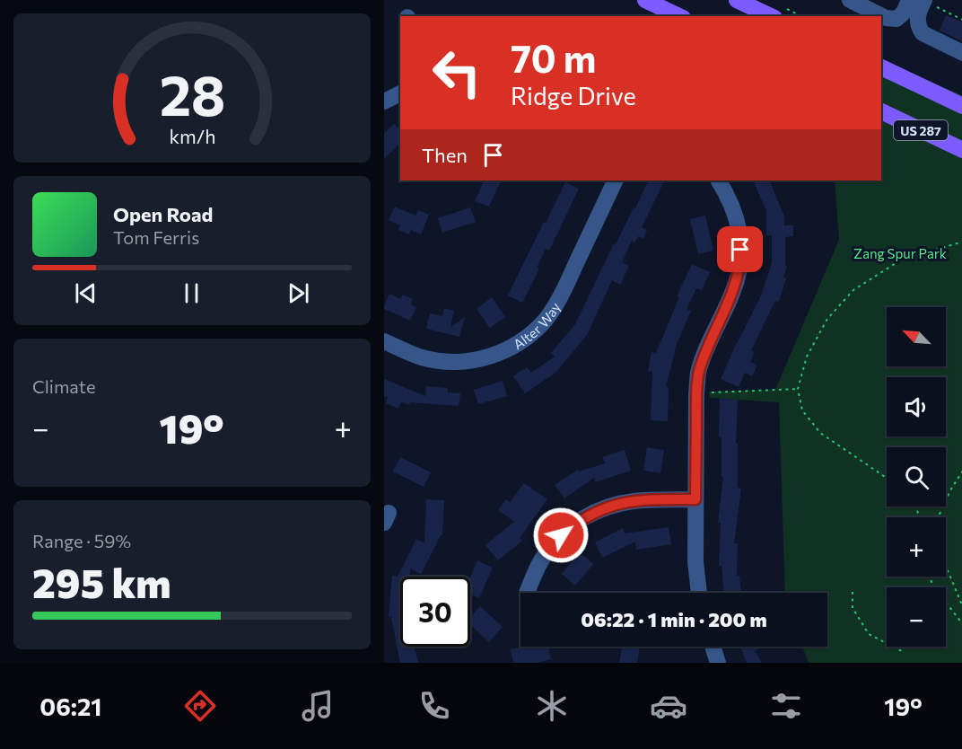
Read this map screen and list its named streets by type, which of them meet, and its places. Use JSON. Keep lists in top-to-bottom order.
{
  "streets": {
    "main road": ["US 287"],
    "street": ["Alter Way"]
  },
  "parks": ["Zang Spur Park"],
  "north": "top left",
  "page": {
    "turn": ["70 m", "Ridge Drive"],
    "then": "Then",
    "song": ["Open Road", "Tom Ferris"],
    "map_buttons": ["+", "−"],
    "tile": [
      "Climate",
      ["Range · 59%", "295 km"]
    ],
    "heat": ["−", "19°", "+"],
    "limit": "30",
    "trip": "06:22 · 1 min · 200 m",
    "tabs": ["06:21", "19°"],
    "gauge": ["28", "km/h"]
  }
}
